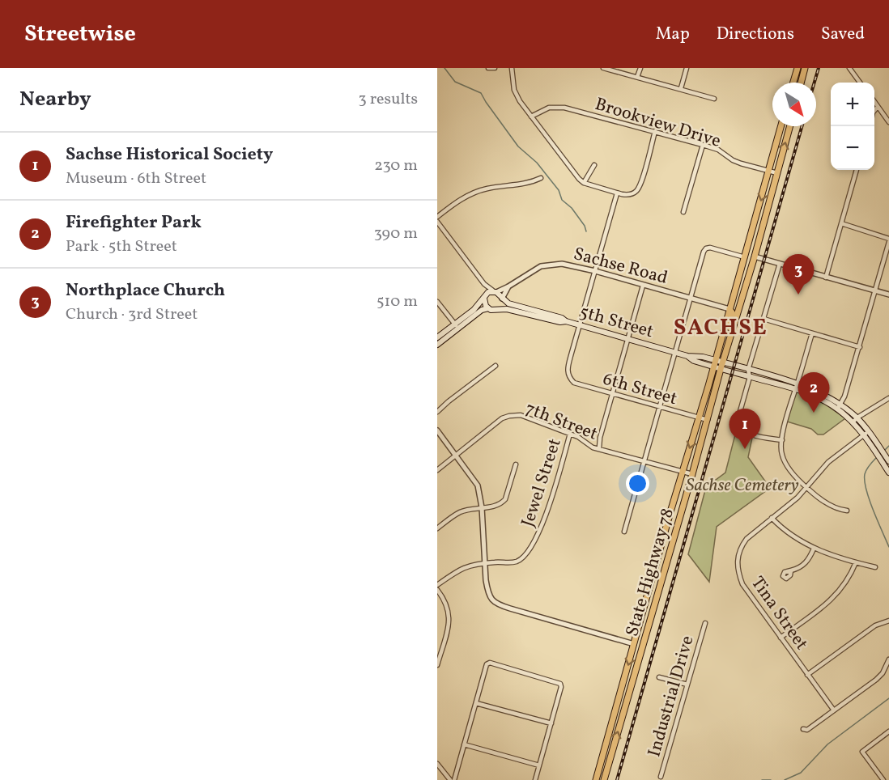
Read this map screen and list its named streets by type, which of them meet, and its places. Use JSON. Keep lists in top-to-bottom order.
{
  "streets": {
    "main road": ["5th Street", "State Highway 78"],
    "street": [
      "Brookview Drive",
      "Sachse Road",
      "6th Street",
      "7th Street",
      "Jewel Street",
      "Tina Street",
      "Industrial Drive"
    ]
  },
  "crossings": [
    ["Brookview Drive", "State Highway 78"],
    ["Sachse Road", "5th Street"],
    ["Sachse Road", "State Highway 78"],
    ["5th Street", "6th Street"],
    ["5th Street", "State Highway 78"],
    ["6th Street", "State Highway 78"],
    ["7th Street", "Jewel Street"],
    ["7th Street", "State Highway 78"]
  ],
  "districts": ["SACHSE"],
  "parks": ["Sachse Cemetery"],
  "north": "bottom right",
  "page": {
    "header": "Streetwise",
    "nav": ["Map", "Directions", "Saved"],
    "heading": ["Nearby", "3 results"],
    "map_buttons": ["+", "−"],
    "list": [
      {
        "mark": "1",
        "name": "Sachse Historical Society",
        "note": "Museum · 6th Street",
        "value": "230 m"
      },
      {
        "mark": "2",
        "name": "Firefighter Park",
        "note": "Park · 5th Street",
        "value": "390 m"
      },
      {
        "mark": "3",
        "name": "Northplace Church",
        "note": "Church · 3rd Street",
        "value": "510 m"
      }
    ],
    "pins": ["3", "2", "1"]
  }
}
